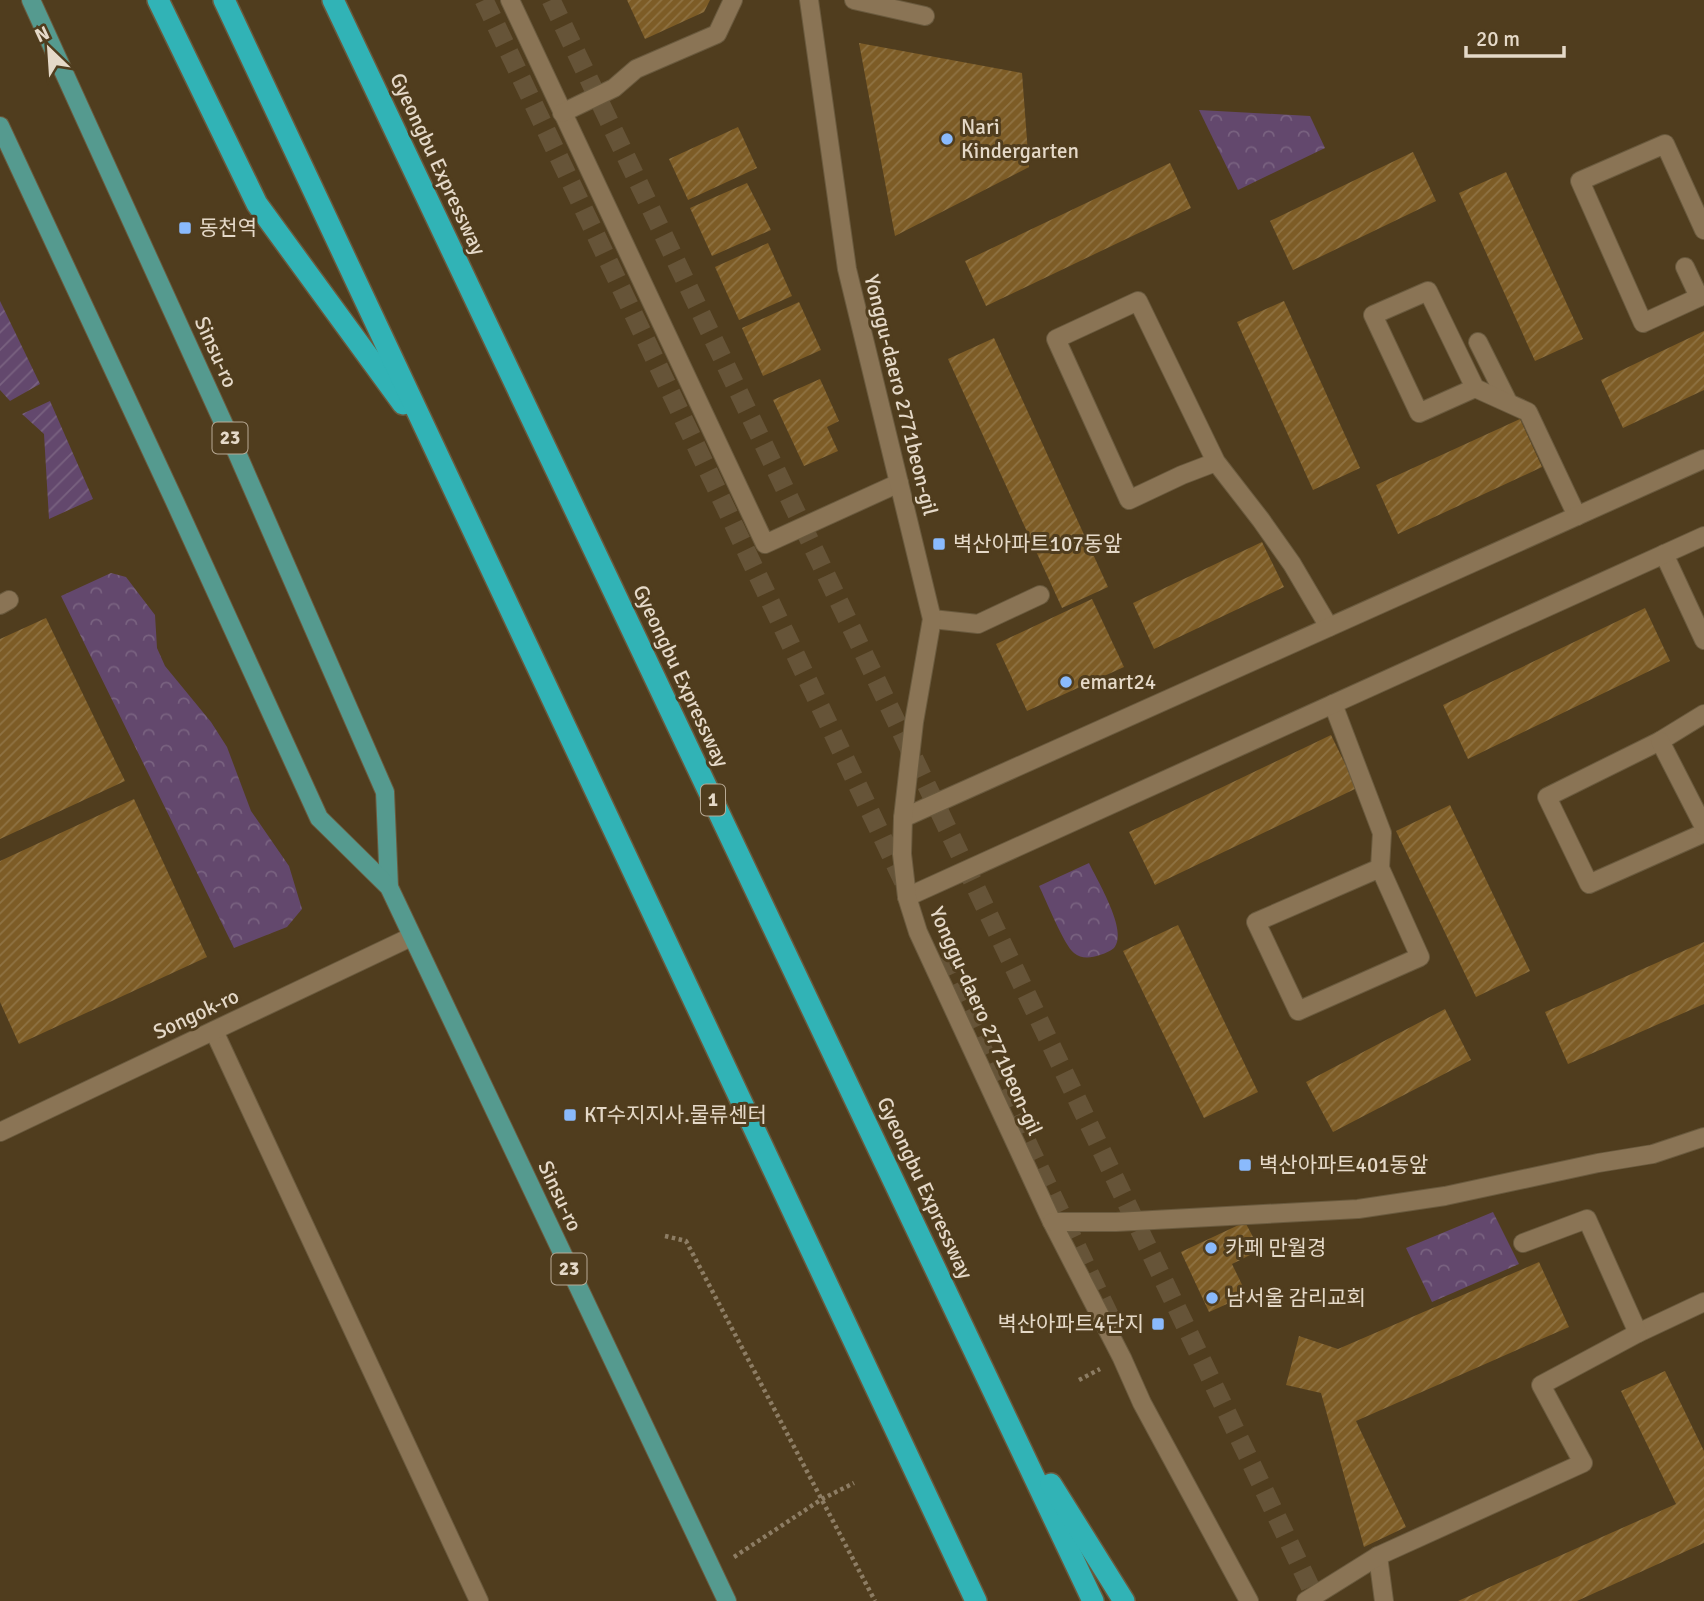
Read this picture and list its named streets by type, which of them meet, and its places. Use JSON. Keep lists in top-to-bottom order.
{
  "streets": {
    "highway": ["Gyeongbu Expressway", "1"],
    "main road": ["Sinsu-ro", "23"],
    "street": ["Yonggu-daero 2771beon-gil", "Songok-ro"]
  },
  "crossings": [
    ["Sinsu-ro", "Songok-ro"]
  ],
  "places": {
    "other": [
      "Nari Kindergarten",
      "emart24",
      "카페 만월경",
      "남서울 감리교회"
    ],
    "transit": [
      "동천역",
      "벽산아파트107동앞",
      "KT수지지사.물류센터",
      "벽산아파트401동앞",
      "벽산아파트4단지"
    ]
  },
  "scale_bar": "20 m",
  "north": "top left"
}
